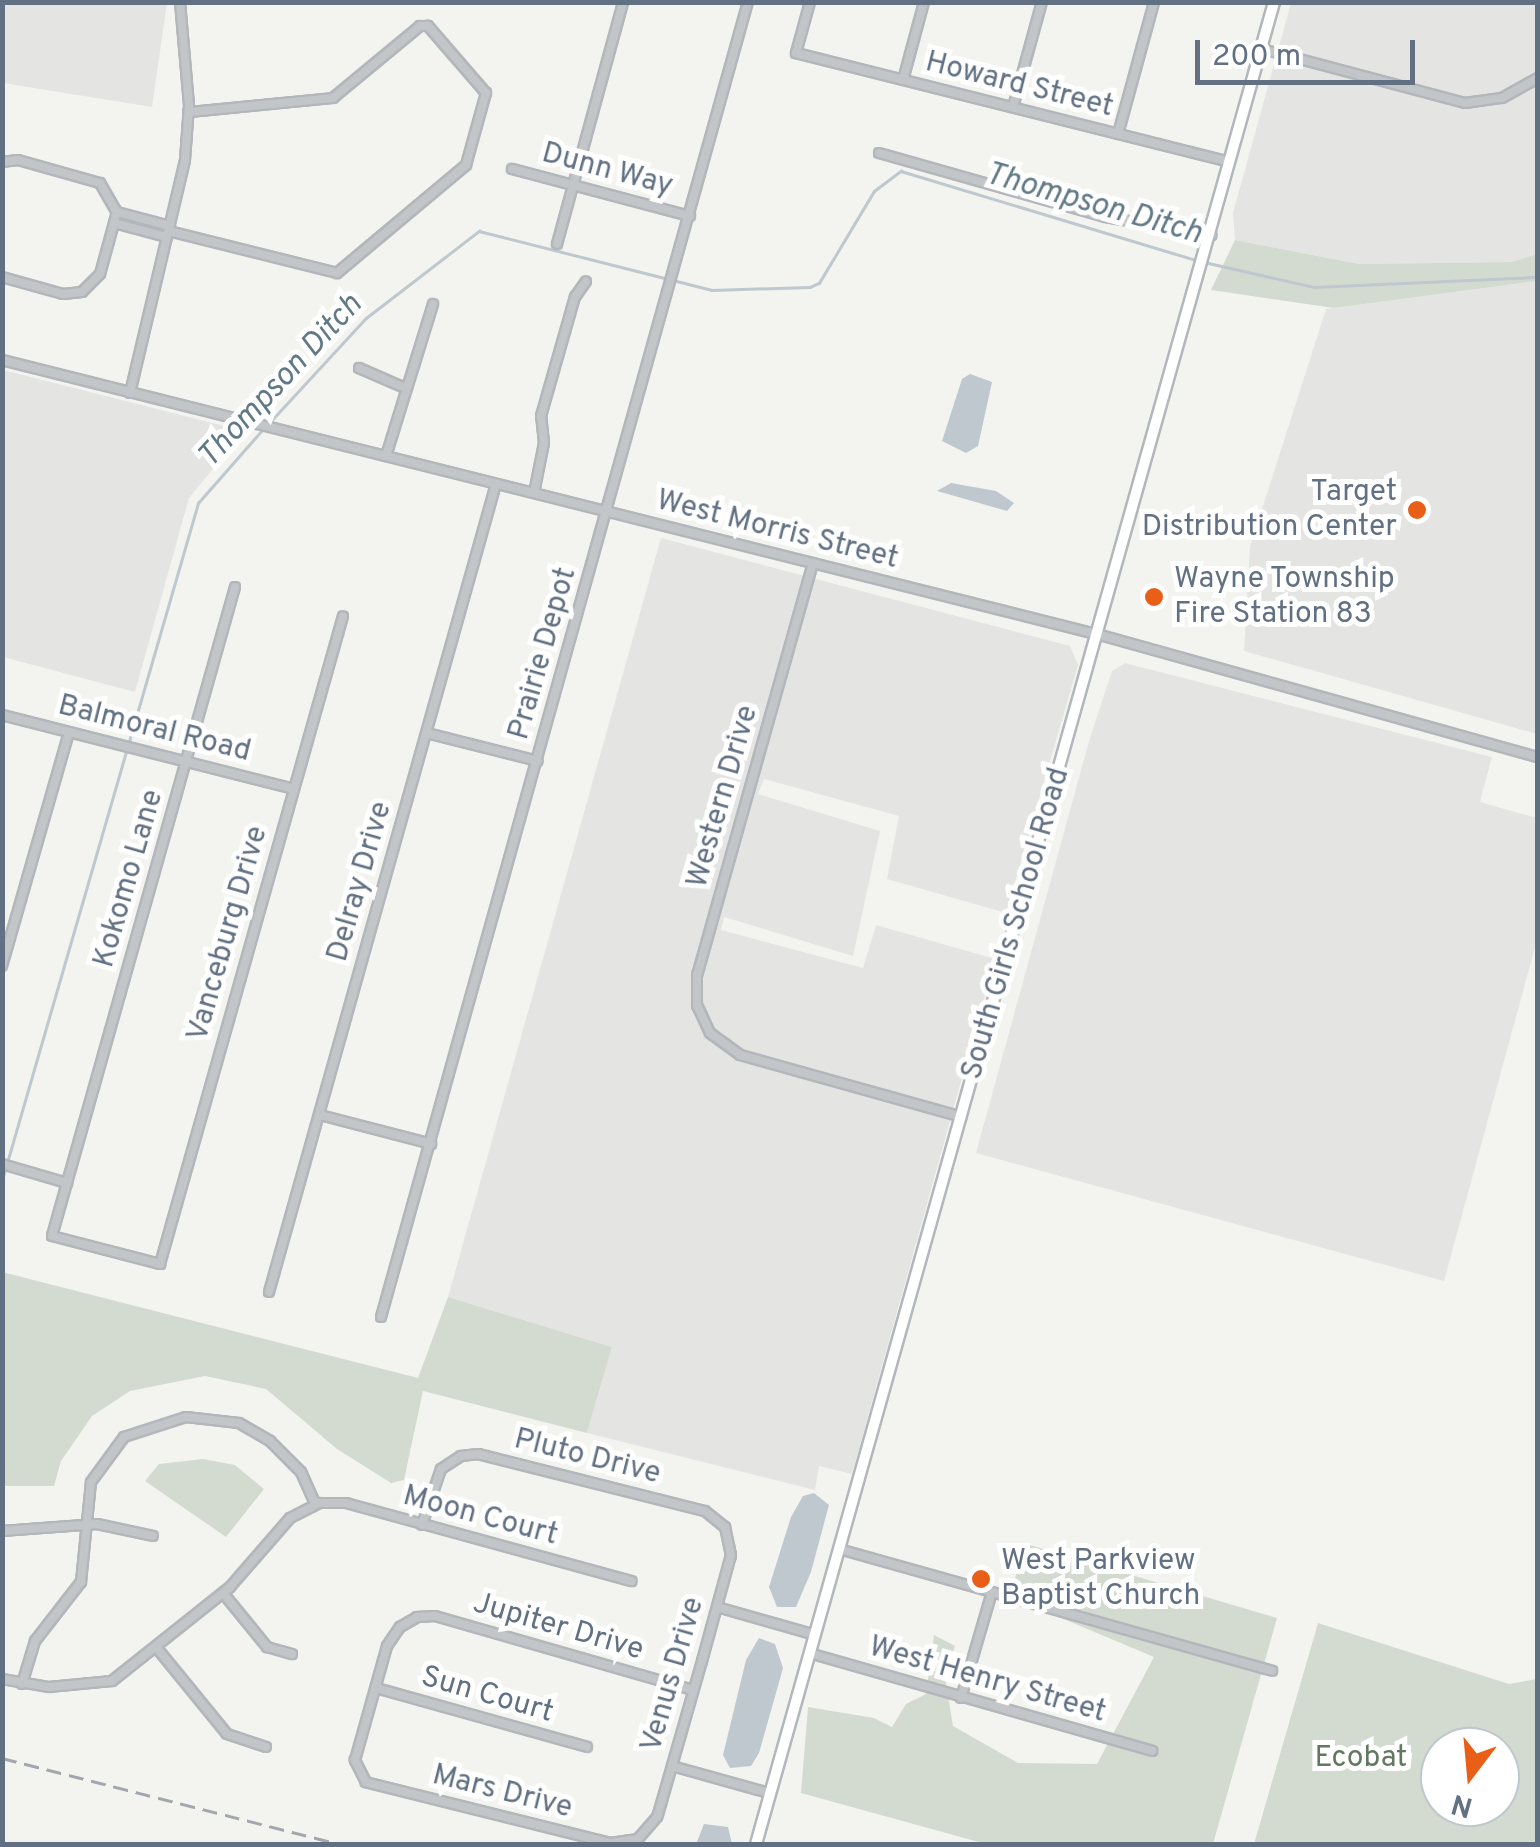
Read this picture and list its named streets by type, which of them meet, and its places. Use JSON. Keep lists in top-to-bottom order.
{
  "streets": {
    "main road": ["South Girls School Road"],
    "street": [
      "Howard Street",
      "Dunn Way",
      "West Morris Street",
      "Prairie Depot",
      "Balmoral Road",
      "Western Drive",
      "Kokomo Lane",
      "Delray Drive",
      "Vanceburg Drive",
      "Pluto Drive",
      "Moon Court",
      "Jupiter Drive",
      "Venus Drive",
      "West Henry Street",
      "Sun Court",
      "Mars Drive"
    ]
  },
  "crossings": [
    ["Howard Street", "South Girls School Road"],
    ["Dunn Way", "Prairie Depot"],
    ["West Morris Street", "Prairie Depot"],
    ["West Morris Street", "Western Drive"],
    ["West Morris Street", "Delray Drive"],
    ["West Morris Street", "South Girls School Road"],
    ["Balmoral Road", "Kokomo Lane"],
    ["Balmoral Road", "Vanceburg Drive"],
    ["Western Drive", "South Girls School Road"],
    ["Kokomo Lane", "Vanceburg Drive"],
    ["South Girls School Road", "West Henry Street"],
    ["Pluto Drive", "Moon Court"],
    ["Pluto Drive", "Venus Drive"],
    ["Jupiter Drive", "Venus Drive"],
    ["Jupiter Drive", "Sun Court"],
    ["Jupiter Drive", "Mars Drive"],
    ["Venus Drive", "Mars Drive"],
    ["Sun Court", "Mars Drive"]
  ],
  "water": ["Thompson Ditch"],
  "parks": ["Ecobat"],
  "places": ["Target Distribution Center", "Wayne Township Fire Station 83", "West Parkview Baptist Church"],
  "scale_bar": "200 m",
  "north": "bottom"
}
